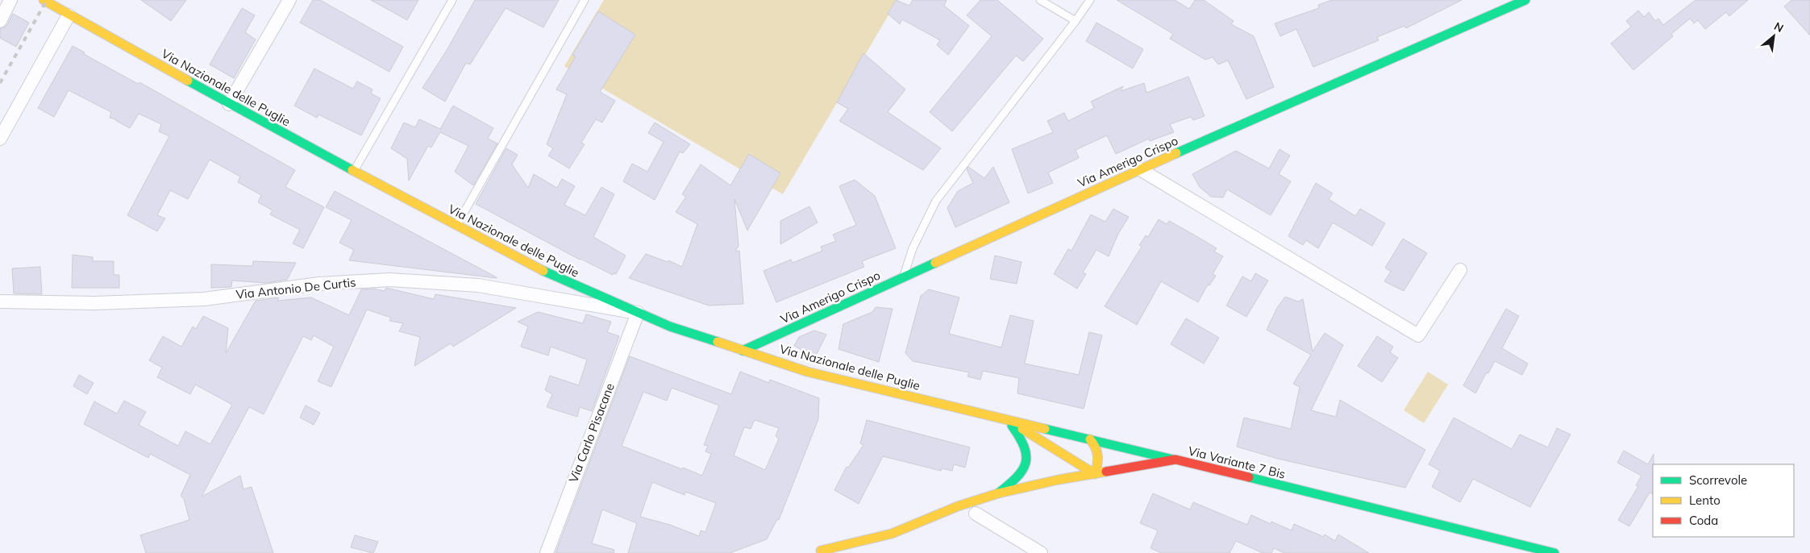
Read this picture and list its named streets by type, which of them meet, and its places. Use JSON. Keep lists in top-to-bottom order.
{
  "streets": {
    "main road": ["Via Nazionale delle Puglie", "Via Amerigo Crispo", "Via Variante 7 Bis"],
    "street": ["Via Antonio De Curtis", "Via Carlo Pisacane"]
  },
  "crossings": [
    ["Via Nazionale delle Puglie", "Via Amerigo Crispo"],
    ["Via Nazionale delle Puglie", "Via Antonio De Curtis"],
    ["Via Nazionale delle Puglie", "Via Carlo Pisacane"],
    ["Via Nazionale delle Puglie", "Via Variante 7 Bis"],
    ["Via Antonio De Curtis", "Via Carlo Pisacane"]
  ],
  "legend": ["Scorrevole", "Lento", "Coda"],
  "north": "top right"
}
